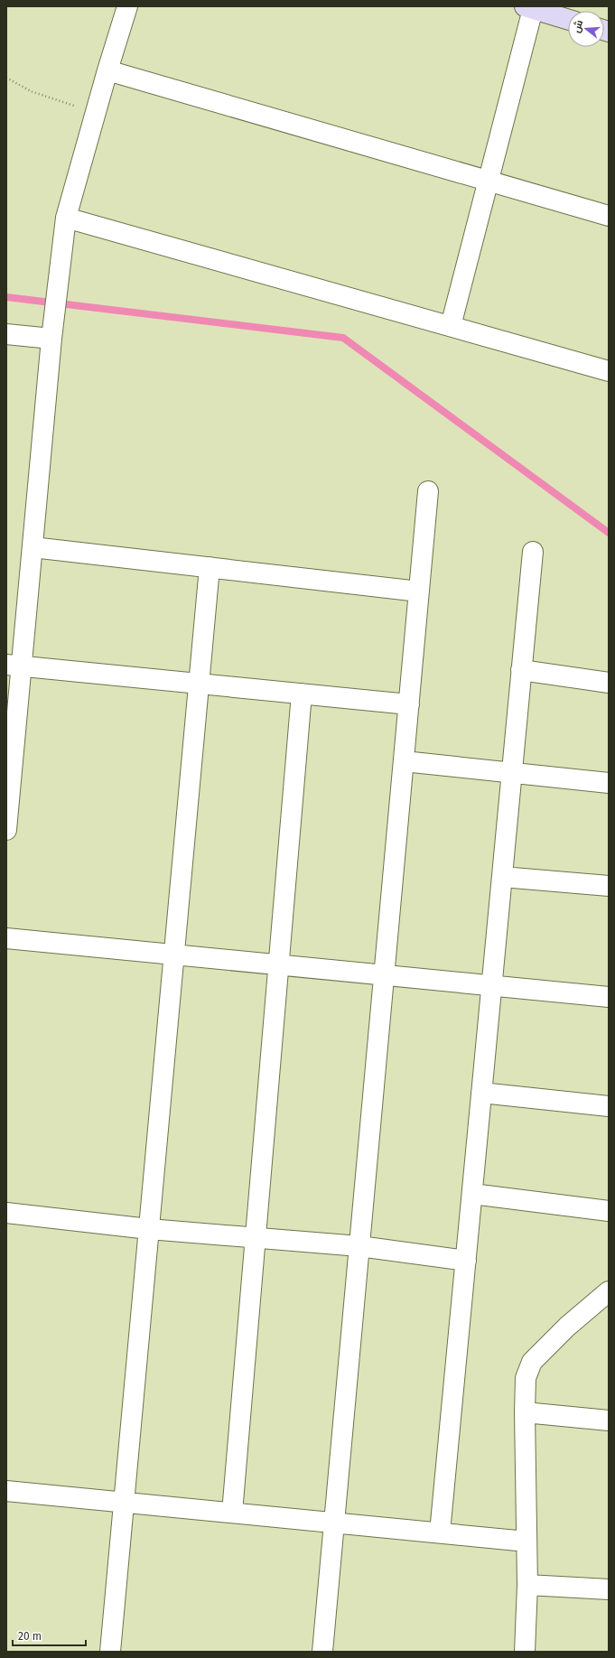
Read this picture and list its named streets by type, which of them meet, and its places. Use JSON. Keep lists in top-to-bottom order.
{
  "scale_bar": "20 m",
  "north": "left"
}
